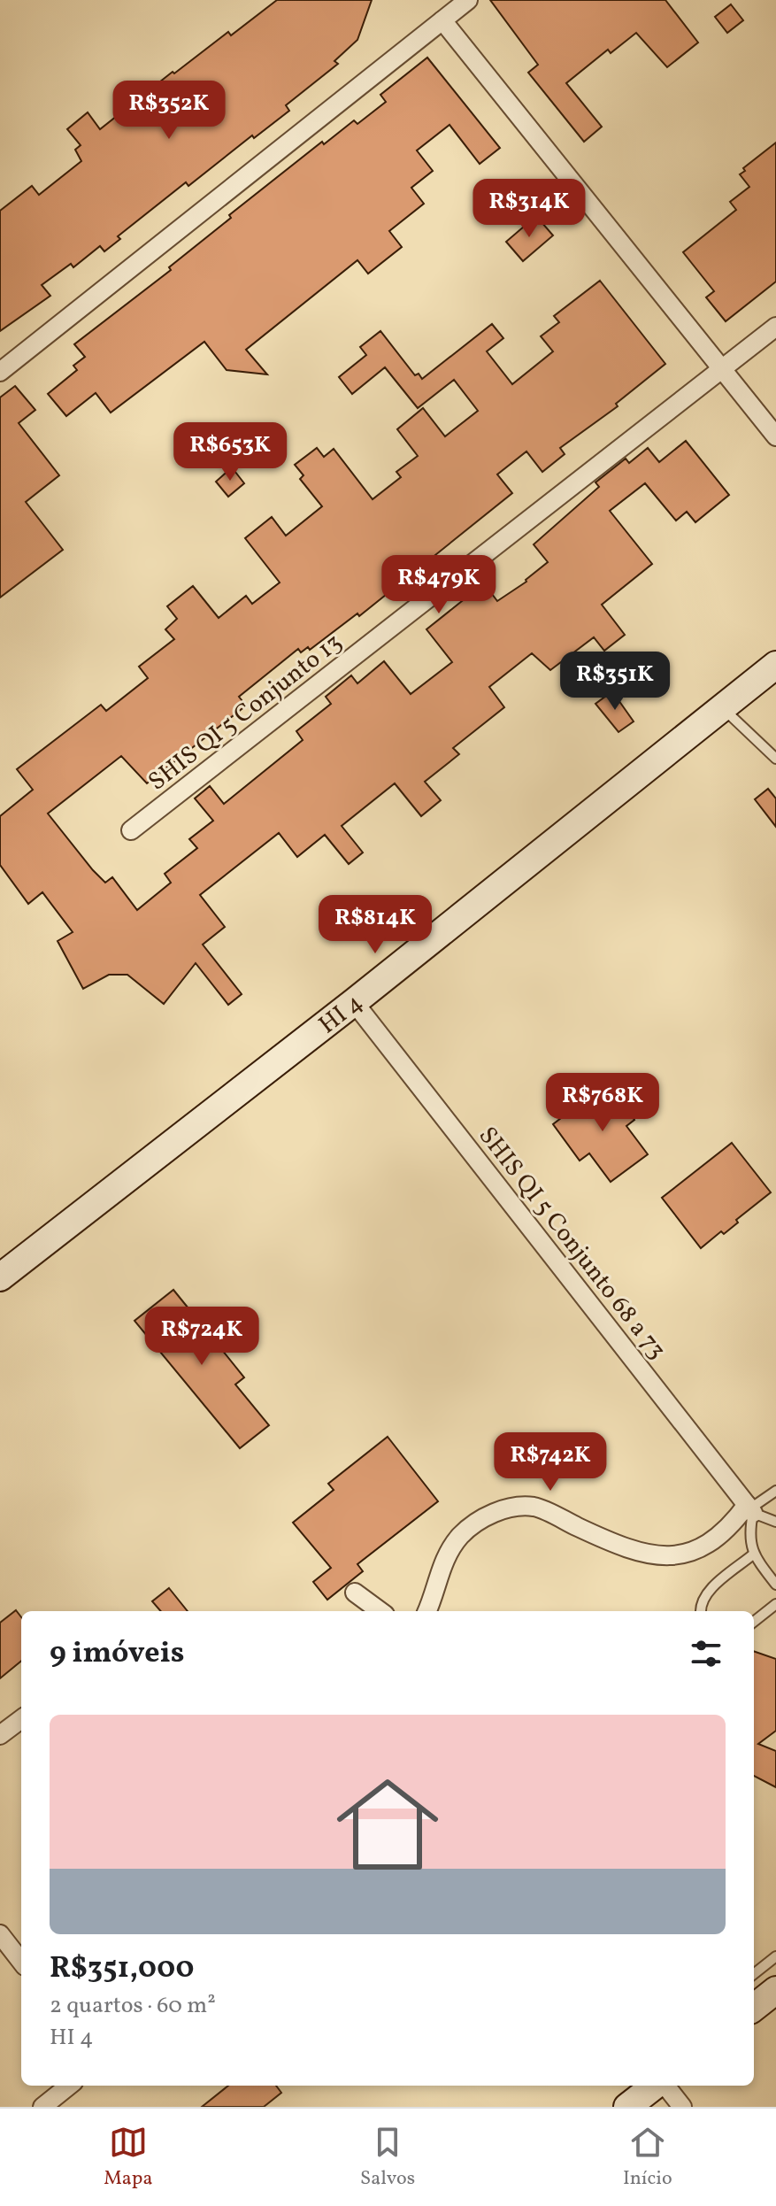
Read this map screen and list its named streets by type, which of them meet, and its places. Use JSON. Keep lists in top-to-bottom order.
{
  "streets": {
    "street": ["SHIS QI 5 Conjunto 13", "HI 4", "SHIS QI 5 Conjunto 68 a 73"]
  },
  "crossings": [
    ["HI 4", "SHIS QI 5 Conjunto 68 a 73"]
  ],
  "page": {
    "price": [
      "R$352K",
      "R$314K",
      "R$653K",
      "R$479K",
      "R$351K",
      "R$814K",
      "R$768K",
      "R$724K",
      "R$742K"
    ],
    "heading": "9 imóveis",
    "list": [
      {
        "name": "R$351,000",
        "note": "2 quartos · 60 m² · HI 4"
      }
    ],
    "tabs": ["Mapa", "Salvos", "Início"]
  }
}
